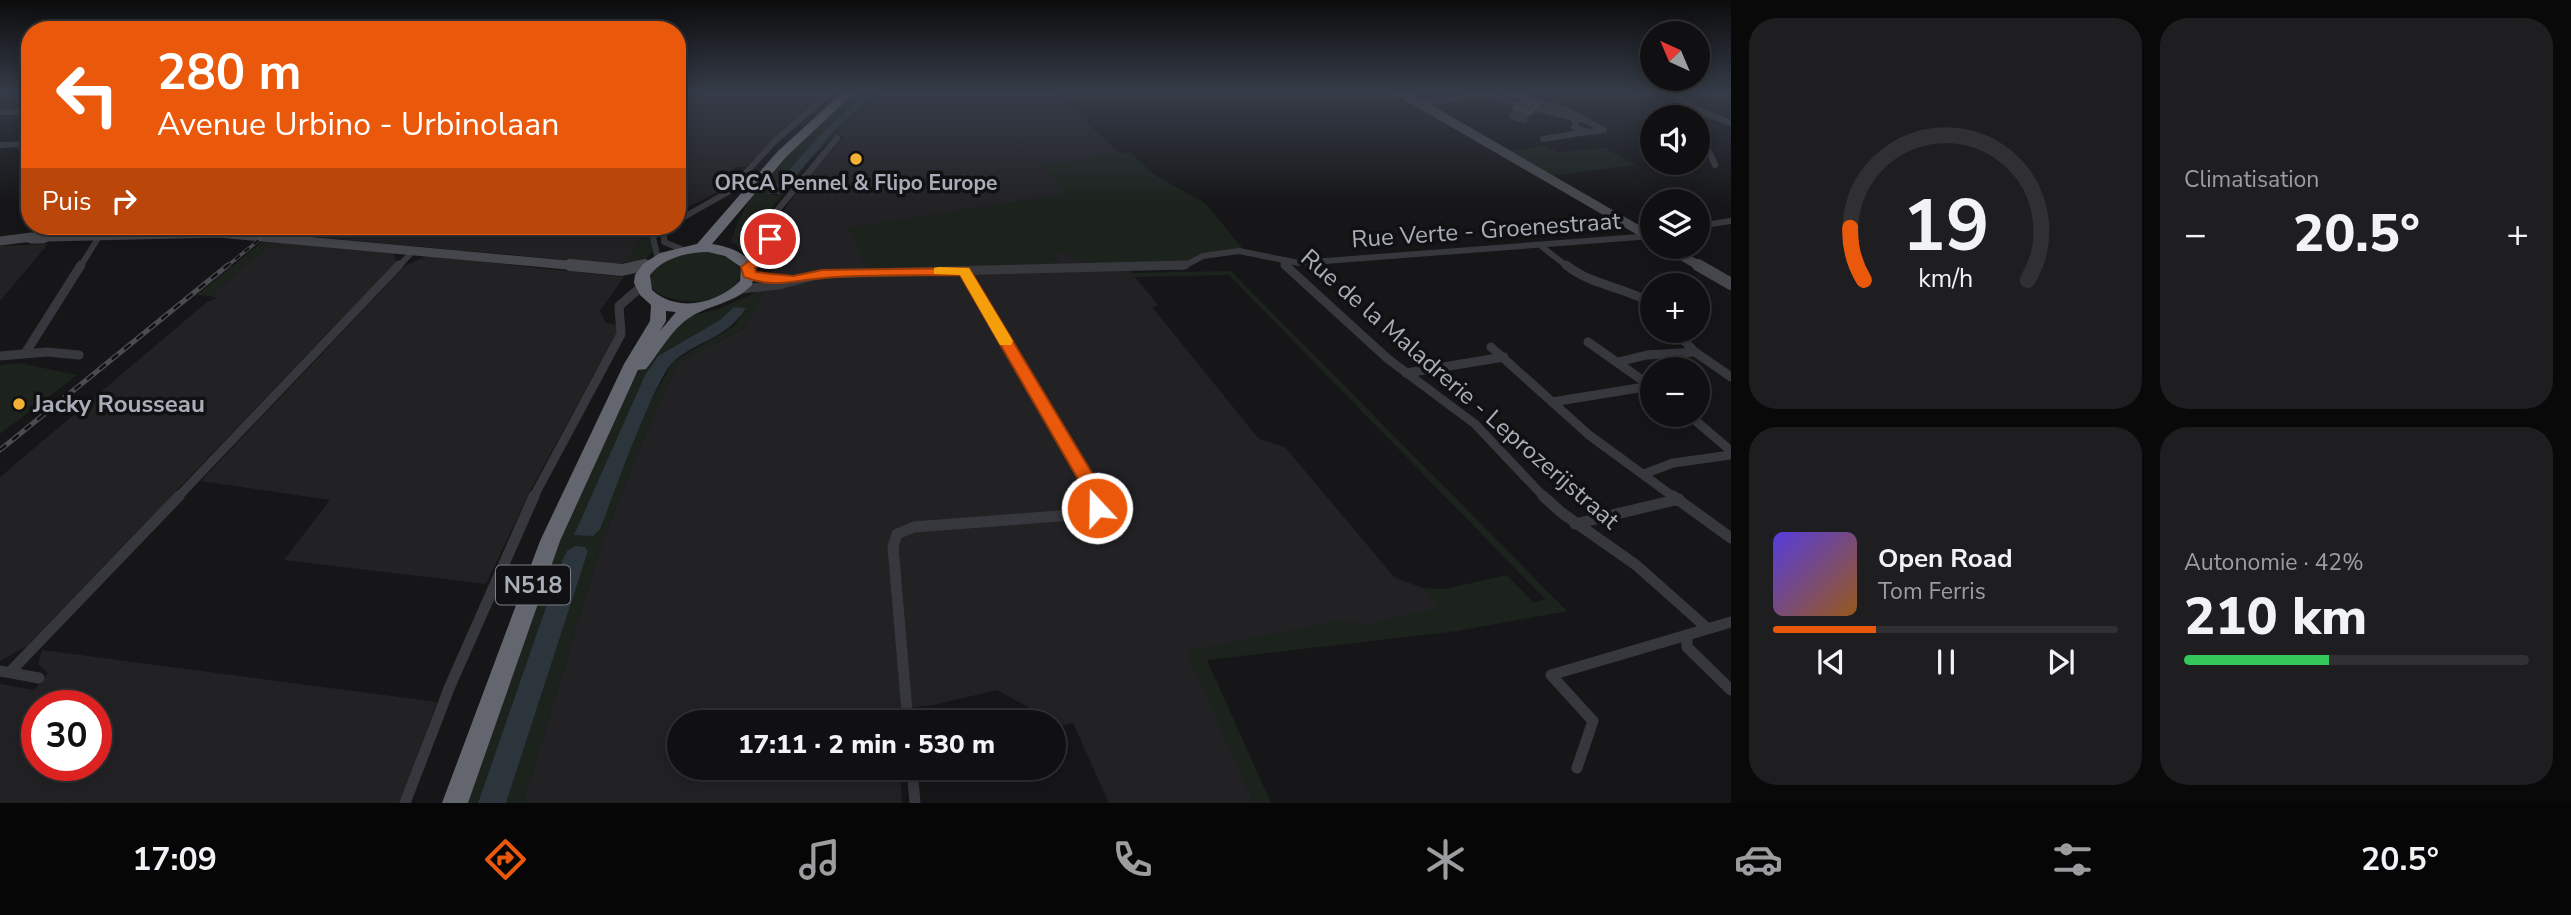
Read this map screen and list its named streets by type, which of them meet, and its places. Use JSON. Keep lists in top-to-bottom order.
{
  "streets": {
    "highway": ["N518"],
    "street": ["Rue Verte - Groenestraat", "Rue de la Maladrerie - Leprozerijstraat"]
  },
  "crossings": [
    ["Rue Verte - Groenestraat", "Rue de la Maladrerie - Leprozerijstraat"]
  ],
  "places": ["ORCA Pennel & Flipo Europe", "Jacky Rousseau"],
  "north": "top left",
  "page": {
    "tile": [
      "Climatisation",
      ["Autonomie · 42%", "210 km"]
    ],
    "map_buttons": ["+", "−"],
    "turn": ["280 m", "Avenue Urbino - Urbinolaan"],
    "then": "Puis",
    "heat": ["−", "20.5°", "+"],
    "song": ["Open Road", "Tom Ferris"],
    "limit": "30",
    "trip": "17:11 · 2 min · 530 m",
    "tabs": ["17:09", "20.5°"],
    "gauge": ["19", "km/h"]
  }
}
